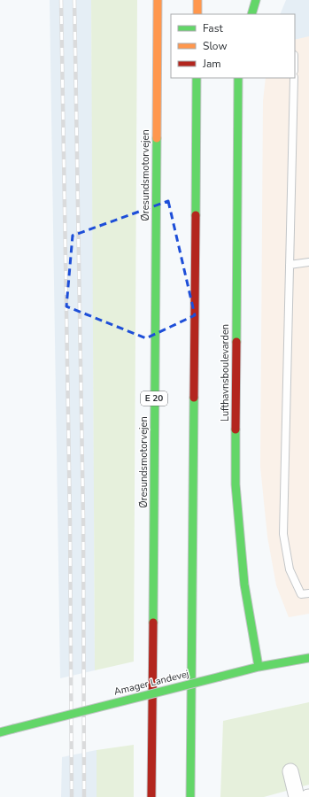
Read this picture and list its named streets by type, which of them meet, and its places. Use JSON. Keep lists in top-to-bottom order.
{
  "streets": {
    "main road": [
      "Øresundsmotorvejen",
      "Lufthavnsboulevarden",
      "E 20",
      "Amager Landevej"
    ]
  },
  "crossings": [
    ["Lufthavnsboulevarden", "Amager Landevej"]
  ],
  "legend": ["Fast", "Slow", "Jam"]
}
